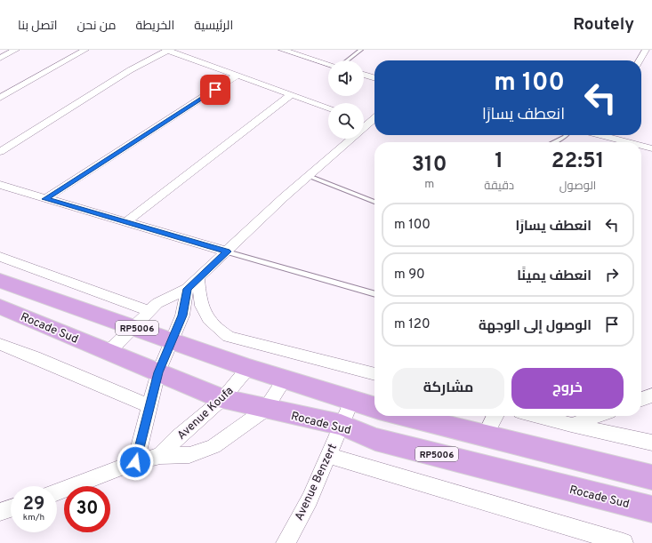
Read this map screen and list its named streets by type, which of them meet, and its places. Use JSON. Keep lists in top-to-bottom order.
{
  "streets": {
    "highway": ["Rocade Sud", "RP5006"],
    "street": ["Avenue Koufa", "Avenue Benzert"]
  },
  "crossings": [
    ["Rocade Sud", "Avenue Koufa"],
    ["Rocade Sud", "Avenue Benzert"],
    ["RP5006", "Avenue Koufa"],
    ["RP5006", "Avenue Benzert"]
  ],
  "page": {
    "header": "Routely",
    "nav": [
      "الرئيسية",
      "الخريطة",
      "من نحن",
      "اتصل بنا"
    ],
    "turn": ["100 m", "انعطف يسارًا"],
    "eta": [
      "22:51",
      "الوصول",
      "1",
      "دقيقة",
      "310",
      "m"
    ],
    "list": [
      {
        "name": "انعطف يسارًا",
        "value": "100 m"
      },
      {
        "name": "انعطف يمينًا",
        "value": "90 m"
      },
      {
        "name": "الوصول إلى الوجهة",
        "value": "120 m"
      }
    ],
    "buttons": ["خروج", "مشاركة"],
    "speed": "29 km/h",
    "limit": "30"
  }
}
